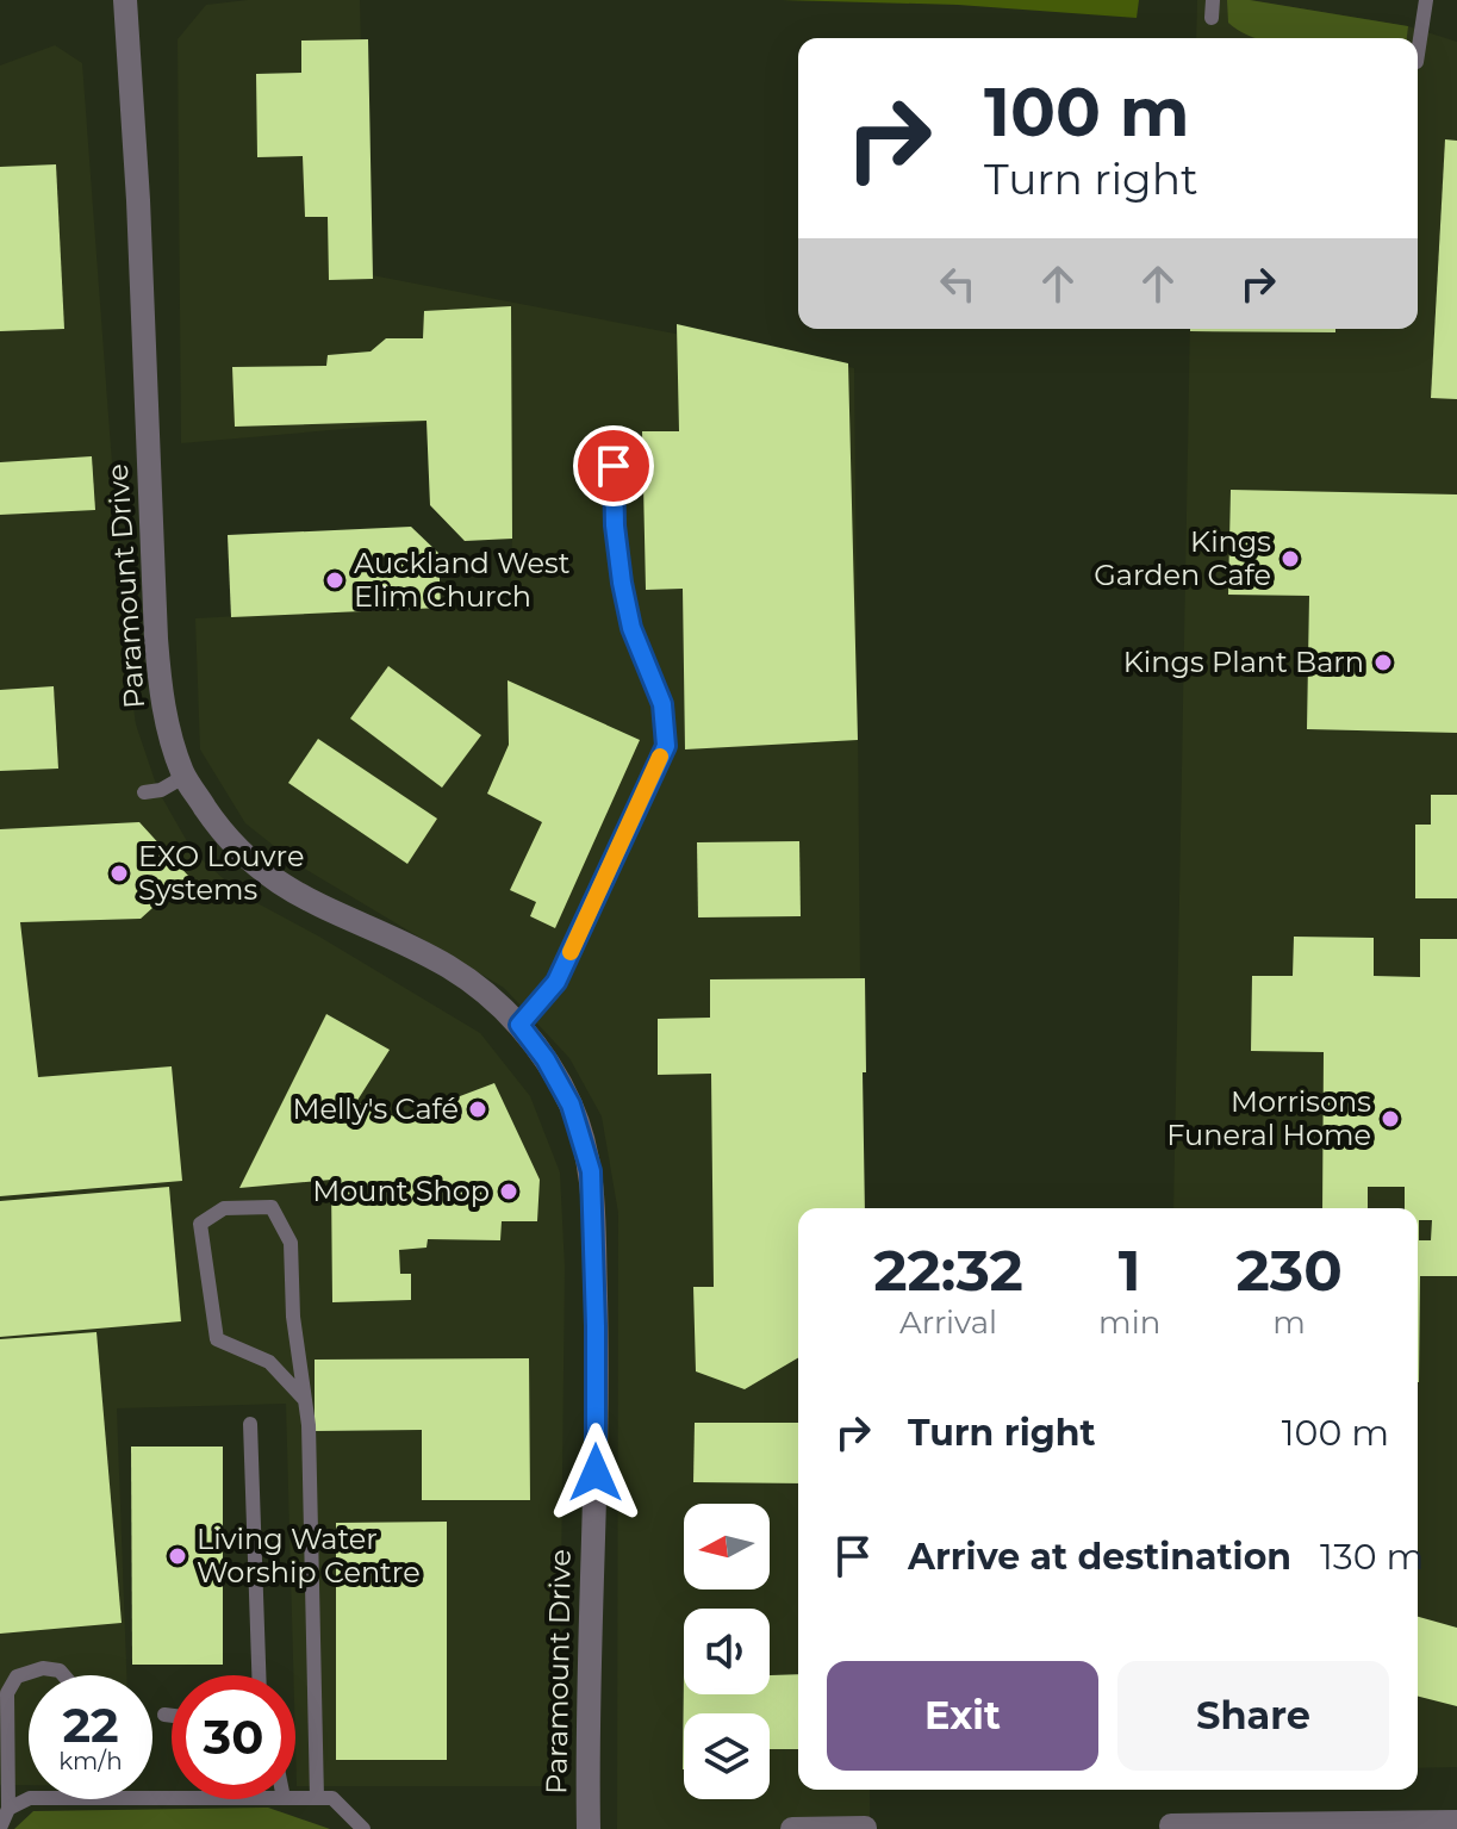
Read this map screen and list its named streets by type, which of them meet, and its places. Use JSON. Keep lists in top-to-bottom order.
{
  "streets": {
    "street": ["Paramount Drive"]
  },
  "places": [
    "Kings Garden Cafe",
    "Auckland West Elim Church",
    "Kings Plant Barn",
    "EXO Louvre Systems",
    "Melly's Café",
    "Morrisons Funeral Home",
    "Mount Shop",
    "Living Water Worship Centre"
  ],
  "north": "left",
  "page": {
    "turn": ["100 m", "Turn right"],
    "eta": [
      "22:32",
      "Arrival",
      "1",
      "min",
      "230",
      "m"
    ],
    "list": [
      {
        "name": "Turn right",
        "value": "100 m"
      },
      {
        "name": "Arrive at destination",
        "value": "130 m"
      }
    ],
    "buttons": ["Exit", "Share"],
    "speed": "22 km/h",
    "limit": "30"
  }
}
